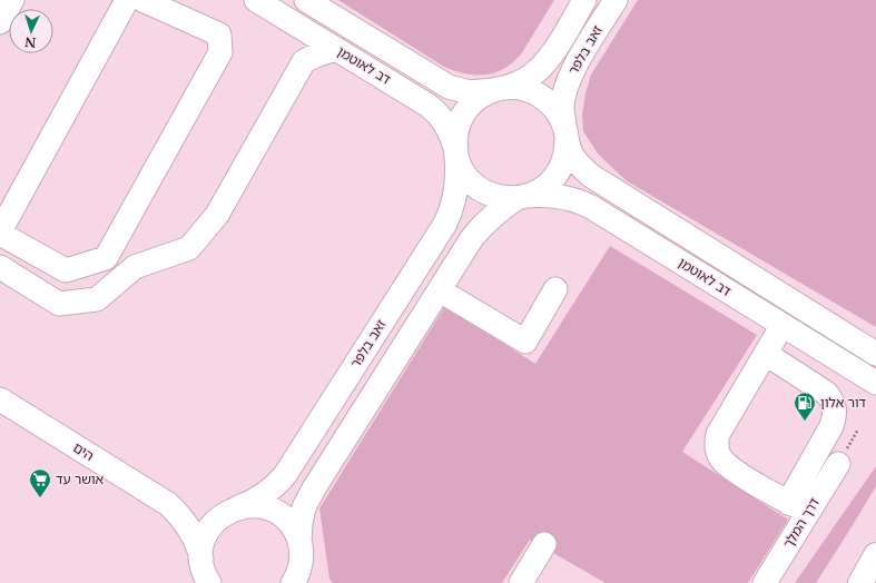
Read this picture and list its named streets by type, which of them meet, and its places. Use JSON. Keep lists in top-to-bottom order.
{
  "streets": {
    "street": [
      "זאב בלפר",
      "דב לאוטמן",
      "הים",
      "דרך המלך"
    ]
  },
  "crossings": [
    ["זאב בלפר", "דב לאוטמן"],
    ["זאב בלפר", "הים"]
  ],
  "places": {
    "fuel station": ["דור אלון"],
    "supermarket": ["אושר עד"]
  },
  "north": "bottom"
}
